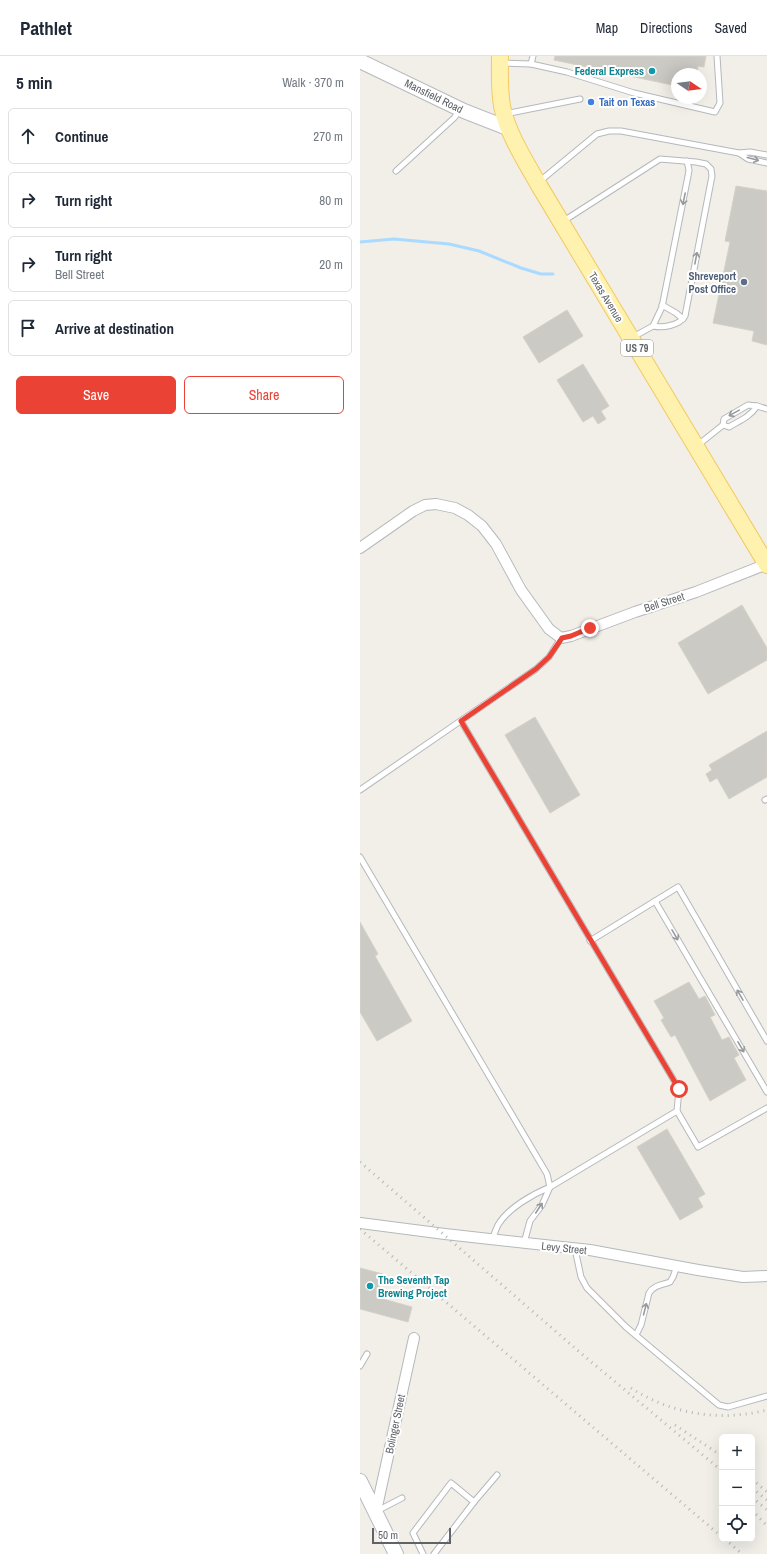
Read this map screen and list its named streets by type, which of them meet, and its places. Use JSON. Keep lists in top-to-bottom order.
{
  "streets": {
    "main road": ["Mansfield Road", "Texas Avenue", "US 79"],
    "street": ["Bell Street", "Levy Street", "Bolinger Street"]
  },
  "crossings": [
    ["Mansfield Road", "Texas Avenue"],
    ["Mansfield Road", "US 79"],
    ["Texas Avenue", "US 79"],
    ["Texas Avenue", "Bell Street"]
  ],
  "places": [
    "Federal Express",
    "Tait on Texas",
    "Shreveport Post Office",
    "The Seventh Tap Brewing Project"
  ],
  "scale_bar": "50 m",
  "north": "right",
  "page": {
    "header": "Pathlet",
    "nav": ["Map", "Directions", "Saved"],
    "heading": ["5 min", "Walk · 370 m"],
    "list": [
      ["Continue", "270 m"],
      ["Turn right", "80 m"],
      ["Turn right", "Bell Street", "20 m"],
      "Arrive at destination"
    ],
    "buttons": ["Save", "Share"],
    "map_buttons": ["+", "−"],
    "scale": "50 m"
  }
}
